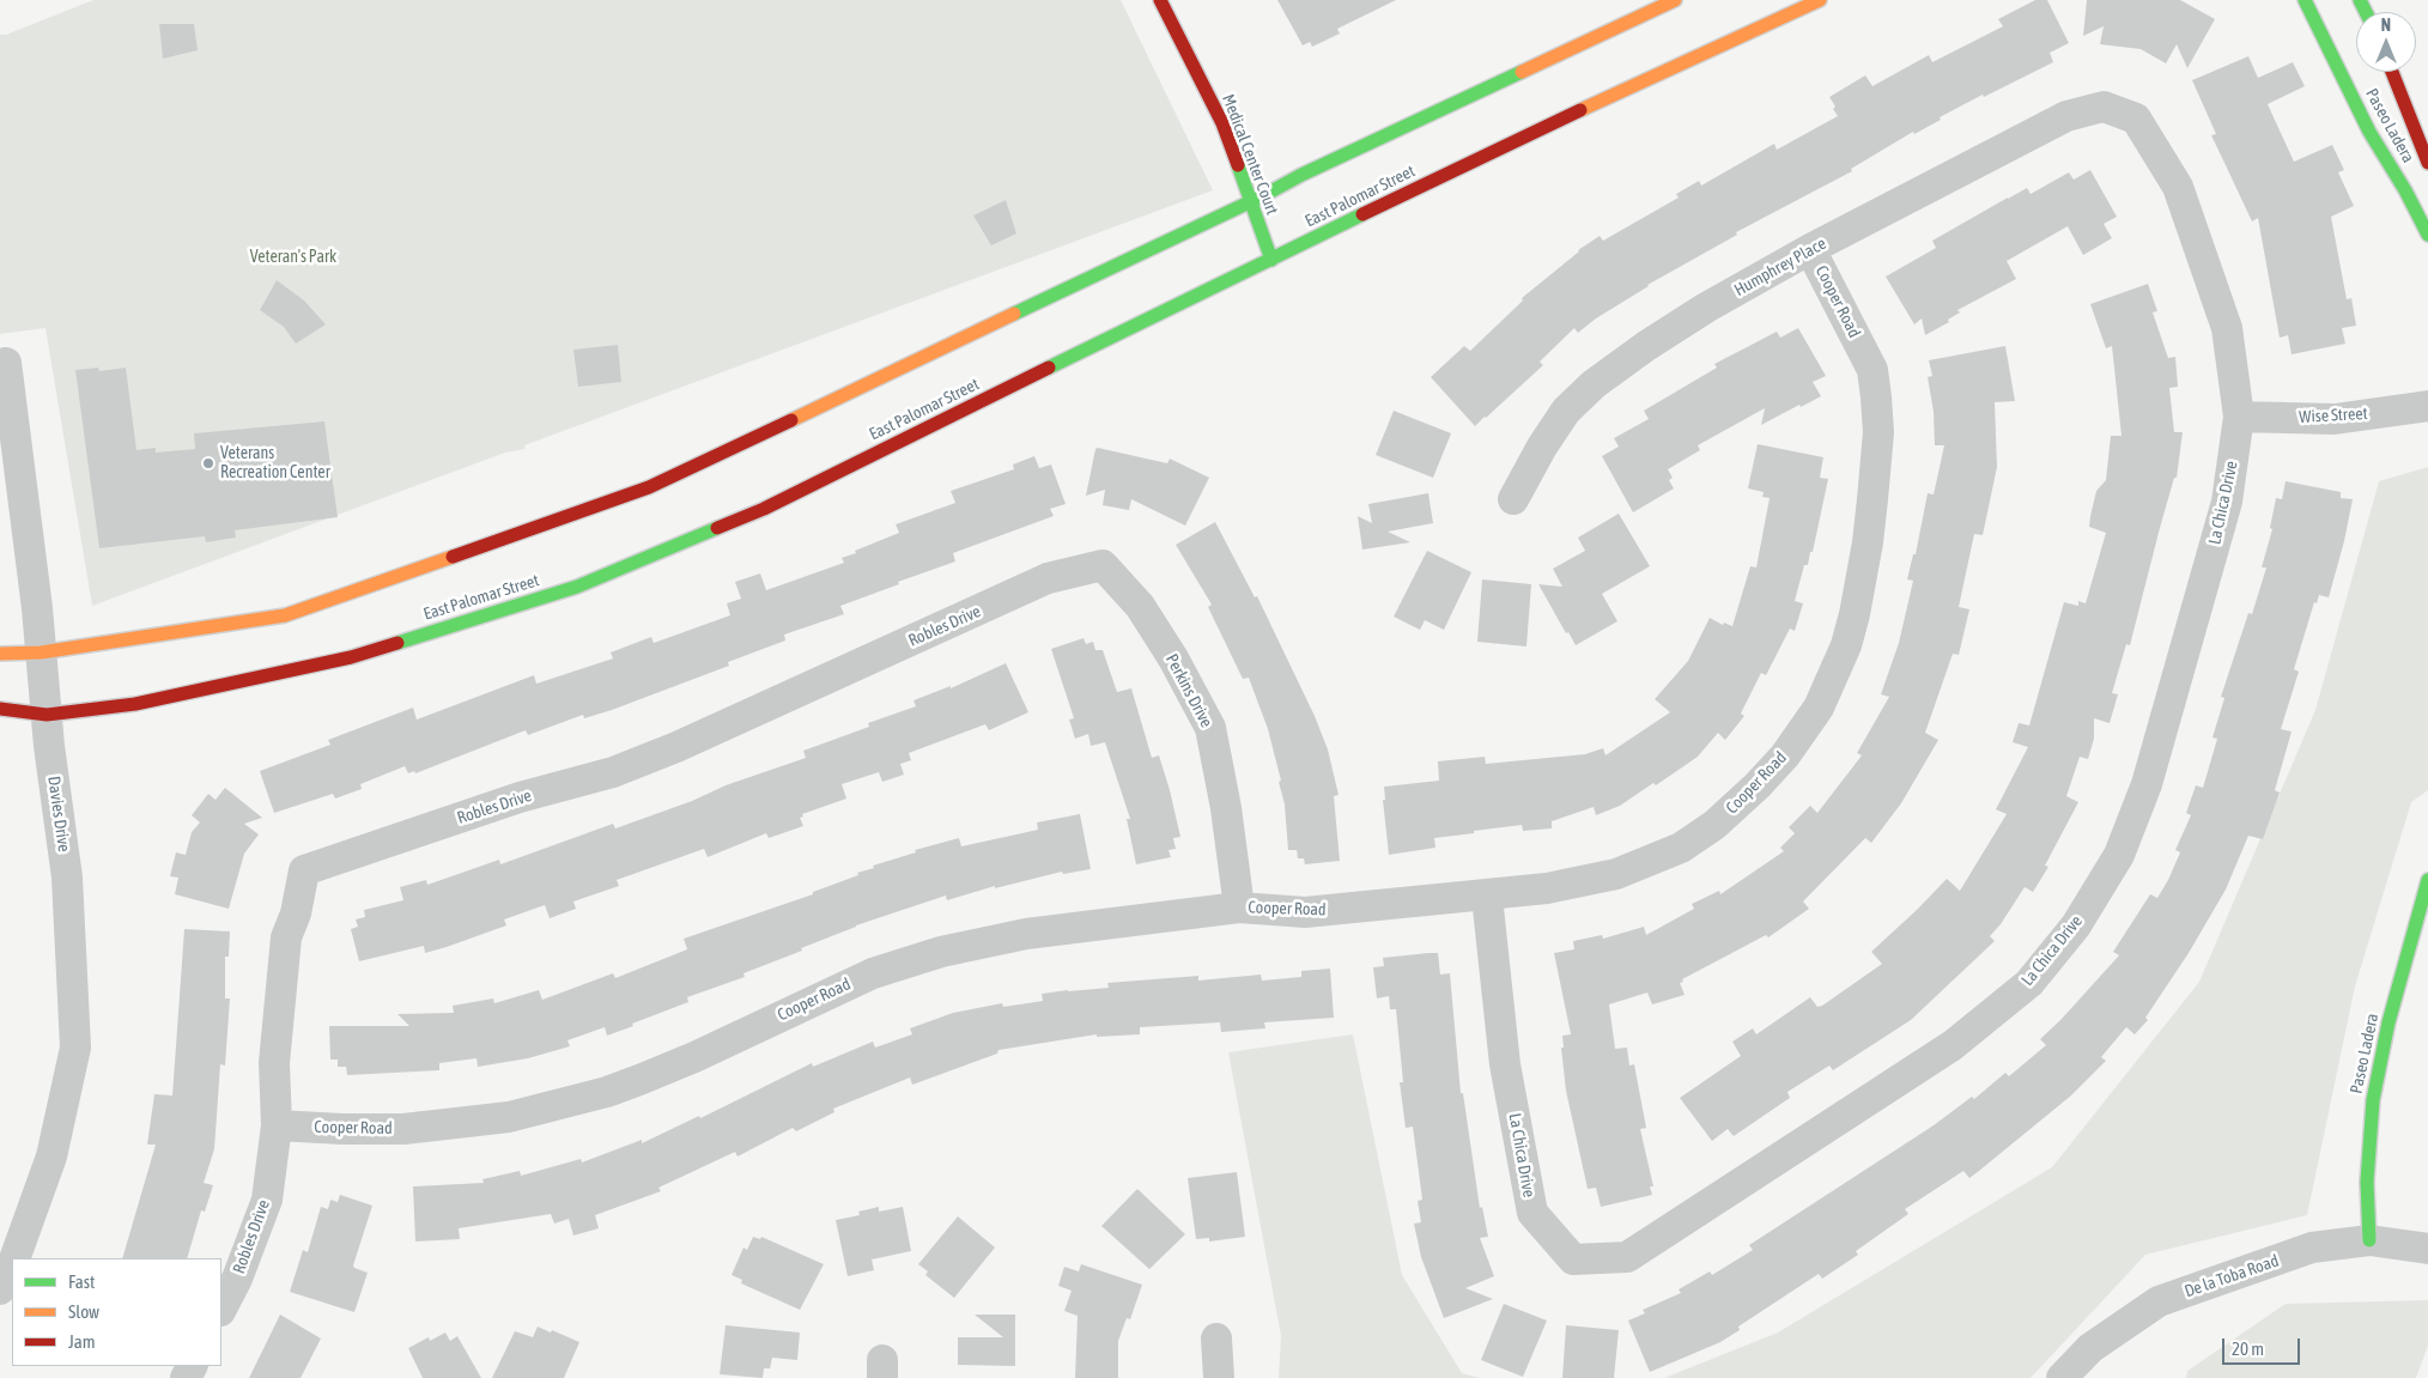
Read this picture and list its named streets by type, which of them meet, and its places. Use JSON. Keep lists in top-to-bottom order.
{
  "streets": {
    "main road": ["Paseo Ladera", "Medical Center Court", "East Palomar Street"],
    "street": [
      "Humphrey Place",
      "Cooper Road",
      "Wise Street",
      "La Chica Drive",
      "Robles Drive",
      "Perkins Drive",
      "Davies Drive",
      "De la Toba Road"
    ]
  },
  "crossings": [
    ["Paseo Ladera", "De la Toba Road"],
    ["Medical Center Court", "East Palomar Street"],
    ["East Palomar Street", "Davies Drive"],
    ["Humphrey Place", "Cooper Road"],
    ["Humphrey Place", "La Chica Drive"],
    ["Cooper Road", "La Chica Drive"],
    ["Cooper Road", "Robles Drive"],
    ["Cooper Road", "Perkins Drive"],
    ["Wise Street", "La Chica Drive"],
    ["Robles Drive", "Perkins Drive"]
  ],
  "parks": ["Veteran's Park"],
  "places": ["Veterans Recreation Center"],
  "legend": ["Fast", "Slow", "Jam"],
  "scale_bar": "20 m",
  "north": "top"
}
